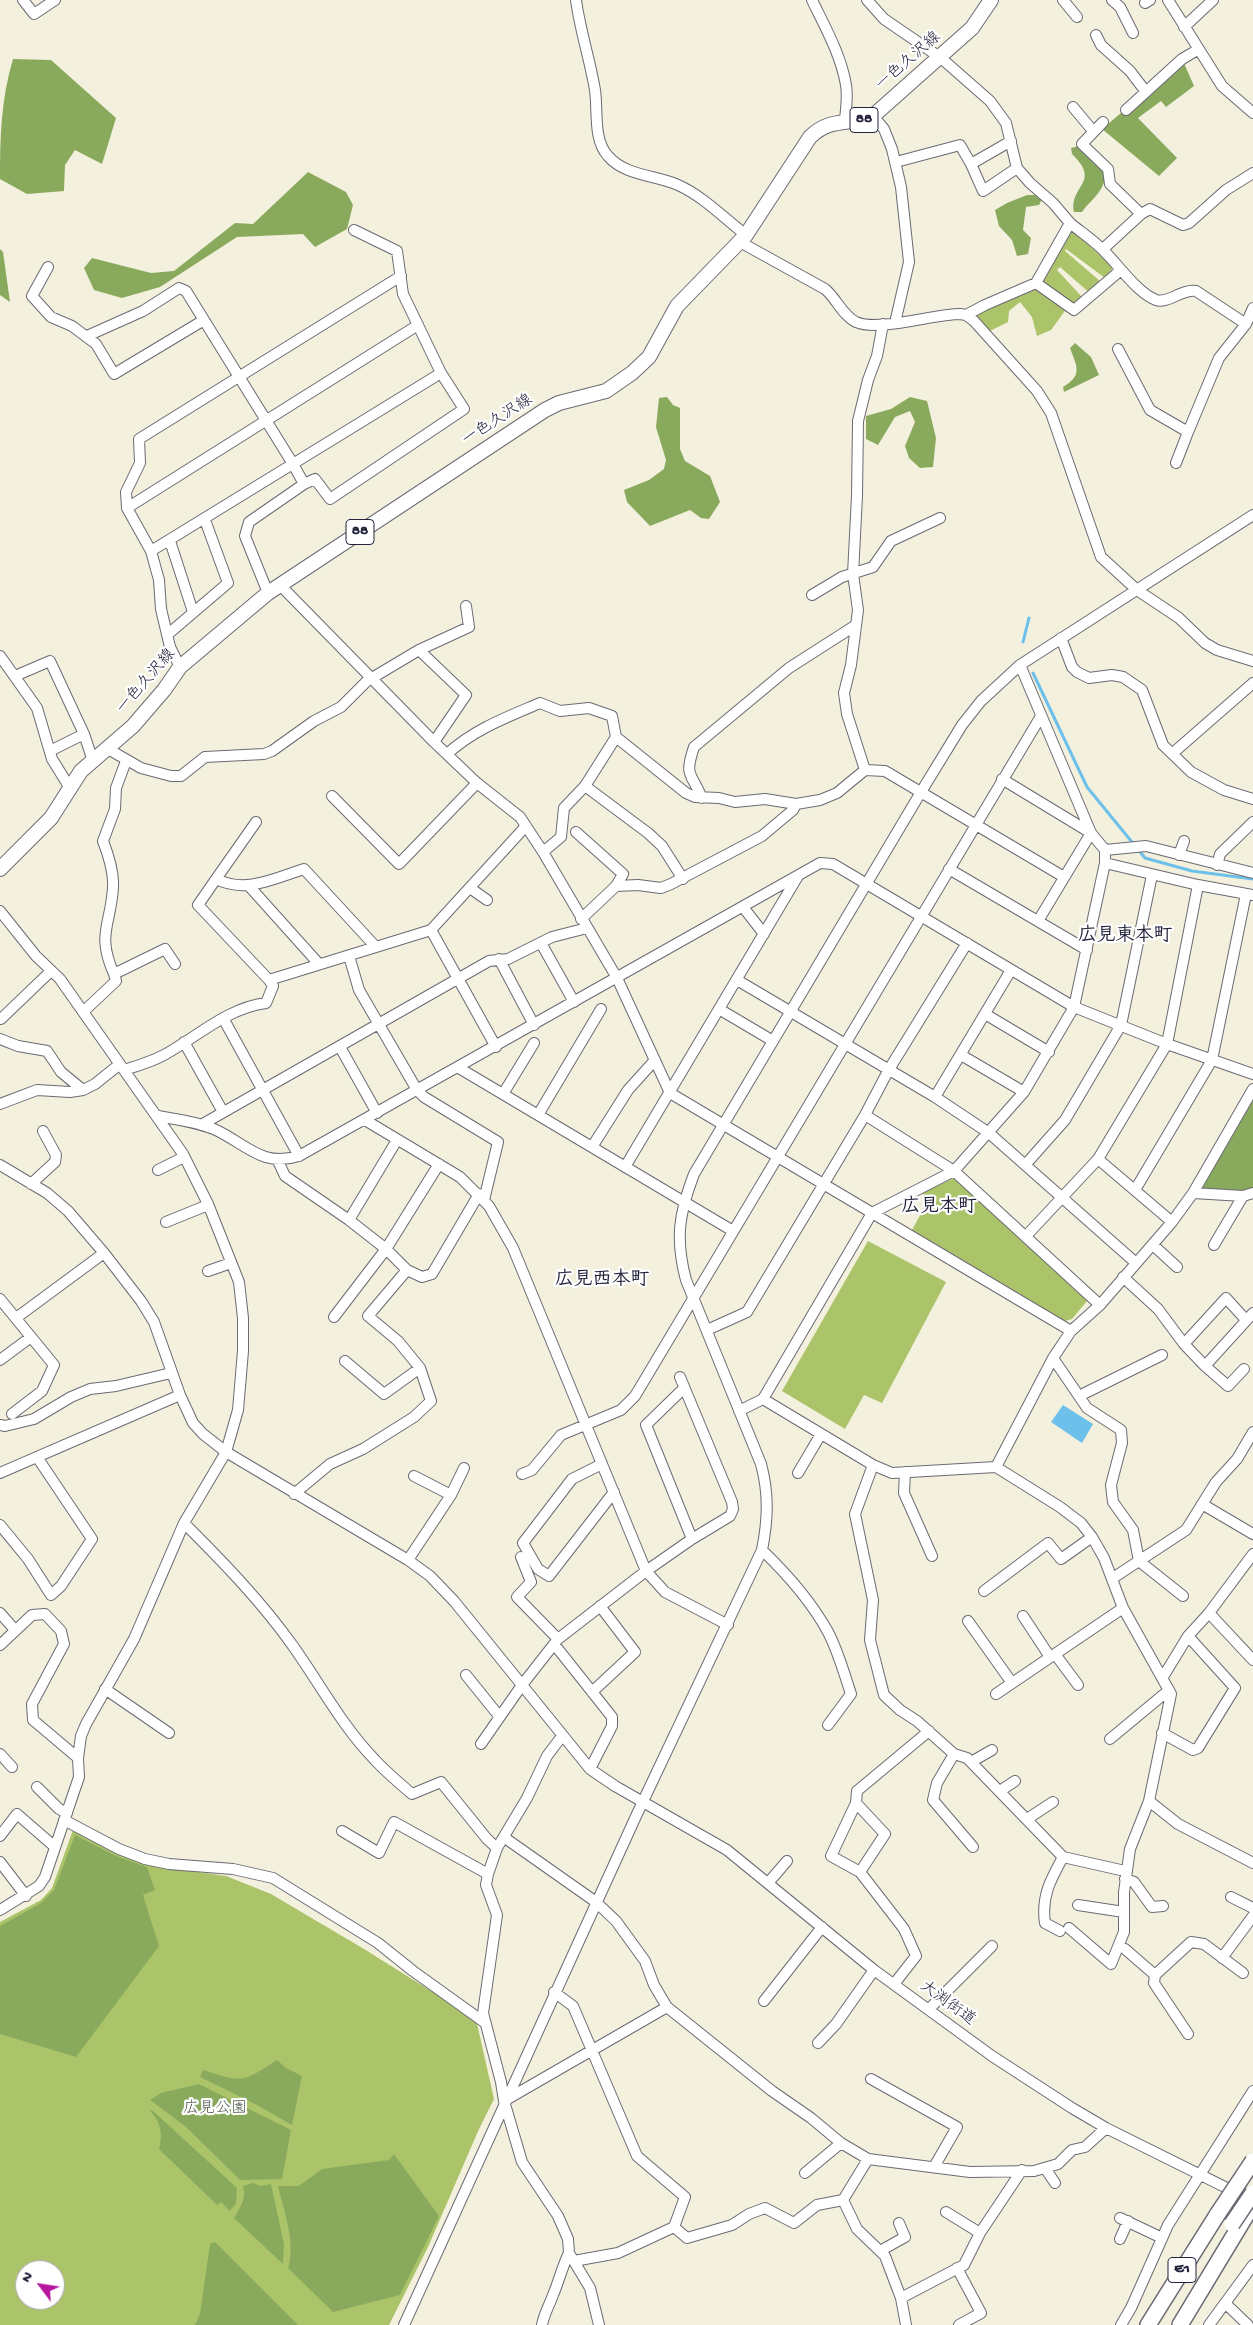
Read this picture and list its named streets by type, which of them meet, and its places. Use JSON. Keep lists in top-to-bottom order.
{
  "streets": {
    "highway": ["E1"],
    "main road": ["一色久沢線", "88"],
    "street": ["大渕街道"]
  },
  "districts": ["広見東本町", "広見本町", "広見西本町"],
  "parks": ["広見公園"],
  "north": "top left"
}
